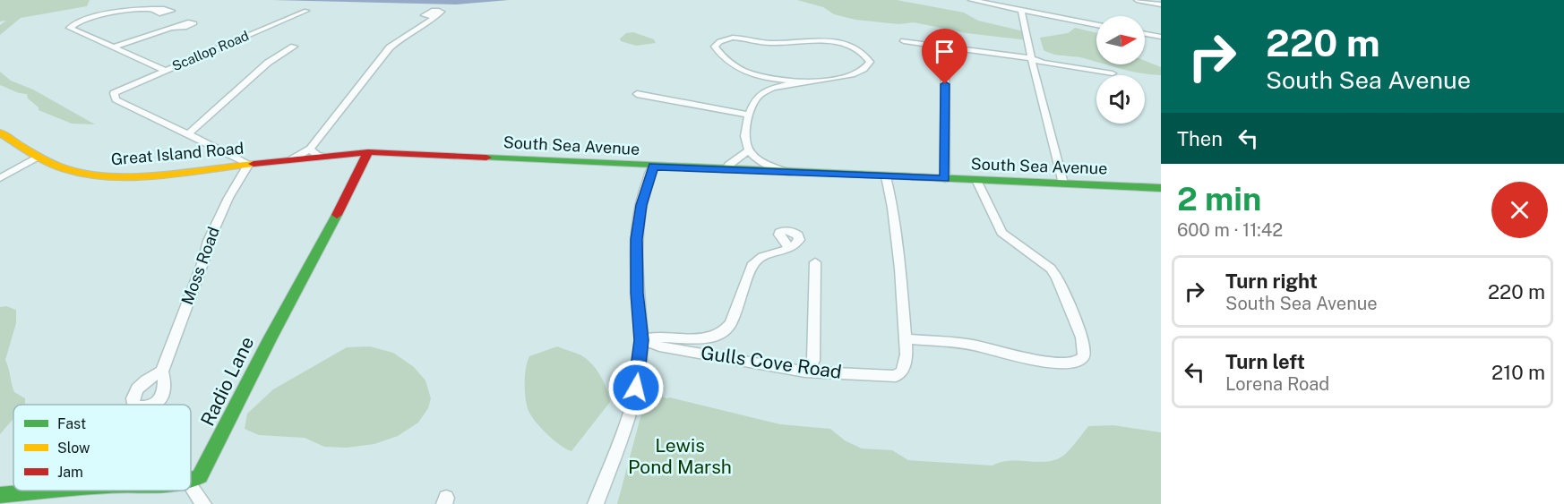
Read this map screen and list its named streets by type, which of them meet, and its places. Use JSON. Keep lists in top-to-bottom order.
{
  "streets": {
    "street": [
      "Scallop Road",
      "South Sea Avenue",
      "Great Island Road",
      "Moss Road",
      "Gulls Cove Road",
      "Radio Lane"
    ]
  },
  "crossings": [
    ["South Sea Avenue", "Great Island Road"],
    ["South Sea Avenue", "Radio Lane"],
    ["Great Island Road", "Moss Road"],
    ["Great Island Road", "Radio Lane"]
  ],
  "parks": ["Lewis Pond Marsh"],
  "legend": ["Fast", "Slow", "Jam"],
  "north": "right",
  "page": {
    "turn": ["220 m", "South Sea Avenue"],
    "then": "Then",
    "heading": ["2 min", "600 m · 11:42"],
    "list": [
      {
        "name": "Turn right",
        "note": "South Sea Avenue",
        "value": "220 m"
      },
      {
        "name": "Turn left",
        "note": "Lorena Road",
        "value": "210 m"
      }
    ]
  }
}
